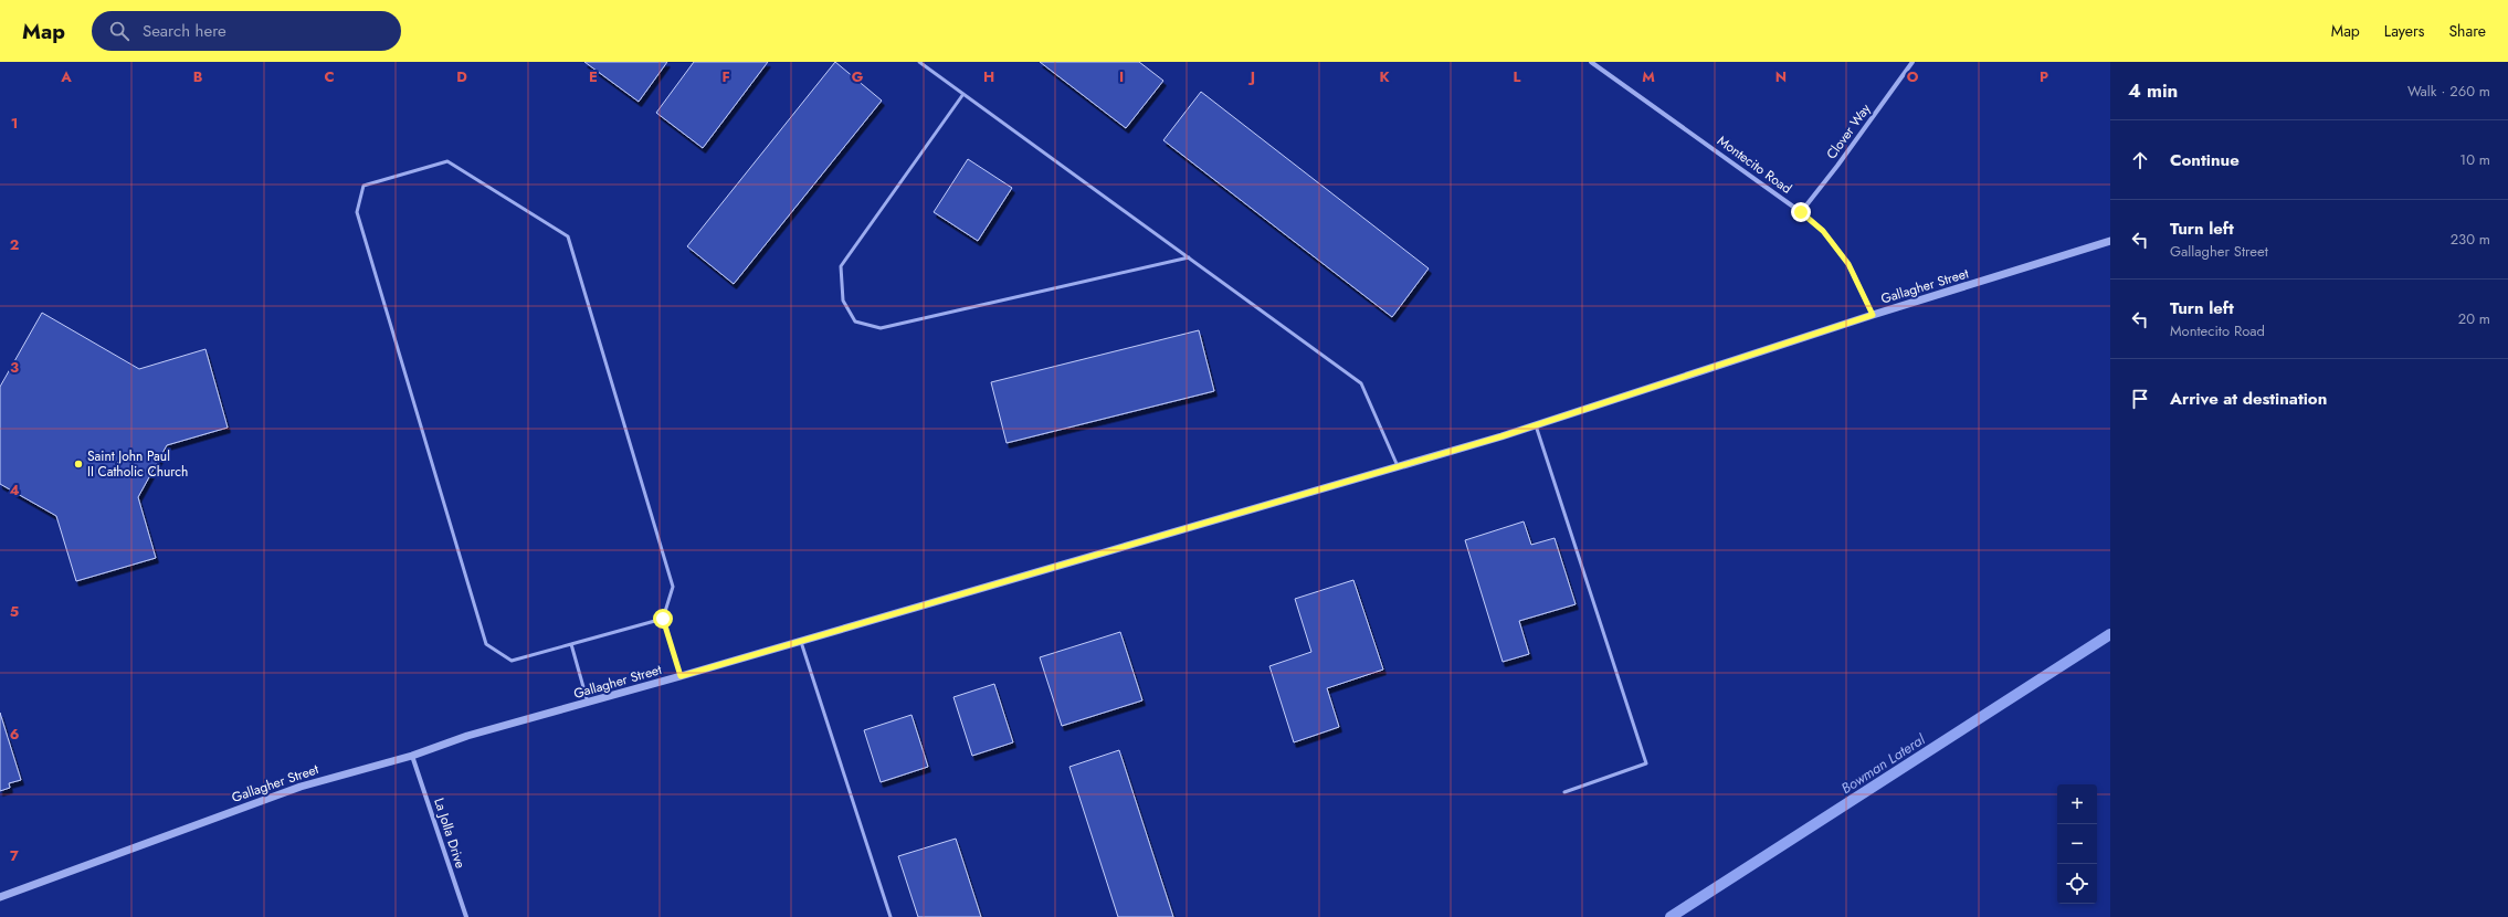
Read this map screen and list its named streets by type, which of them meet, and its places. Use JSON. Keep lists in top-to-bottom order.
{
  "streets": {
    "street": [
      "Clover Way",
      "Montecito Road",
      "Gallagher Street",
      "La Jolla Drive"
    ]
  },
  "crossings": [
    ["Clover Way", "Montecito Road"],
    ["Montecito Road", "Gallagher Street"],
    ["Gallagher Street", "La Jolla Drive"]
  ],
  "water": ["Bowman Lateral"],
  "places": ["Saint John Paul II Catholic Church"],
  "page": {
    "header": "Map",
    "search": "Search here",
    "nav": ["Map", "Layers", "Share"],
    "heading": ["4 min", "Walk · 260 m"],
    "list": [
      ["Continue", "10 m"],
      ["Turn left", "Gallagher Street", "230 m"],
      ["Turn left", "Montecito Road", "20 m"],
      "Arrive at destination"
    ],
    "map_buttons": ["+", "−"]
  },
  "grid": {
    "columns": [
      "A",
      "B",
      "C",
      "D",
      "E",
      "F",
      "G",
      "H",
      "I",
      "J",
      "K",
      "L",
      "M",
      "N",
      "O",
      "P"
    ],
    "rows": [
      "1",
      "2",
      "3",
      "4",
      "5",
      "6",
      "7"
    ]
  }
}
